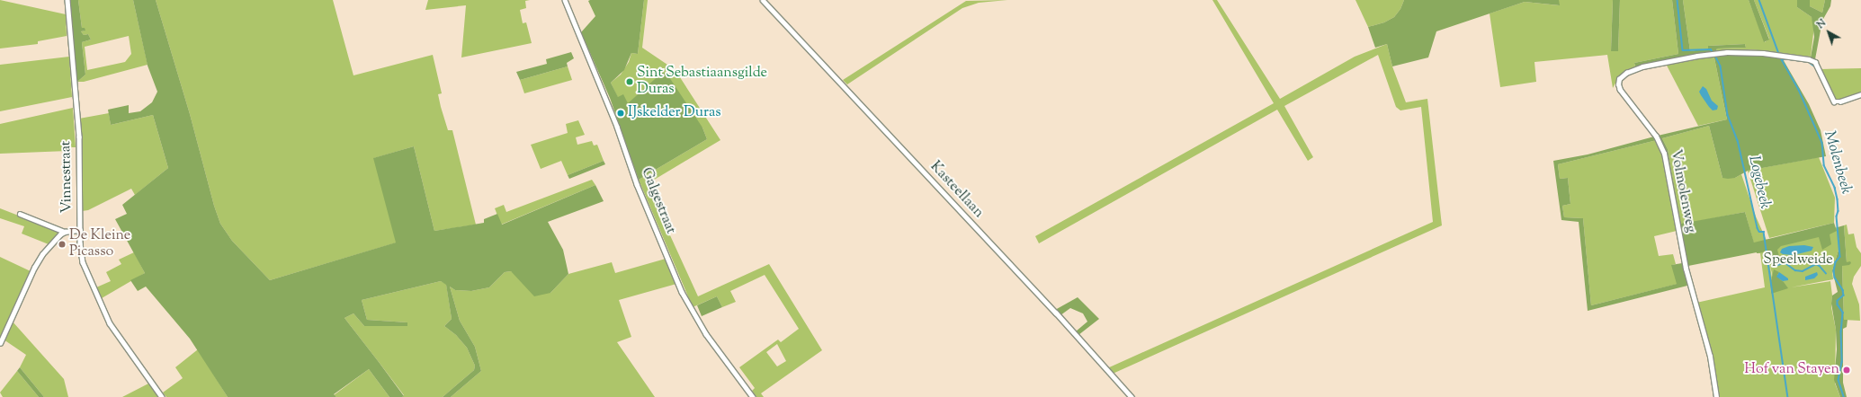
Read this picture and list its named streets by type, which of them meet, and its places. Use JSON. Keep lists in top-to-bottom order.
{
  "streets": {
    "street": [
      "Vinnestraat",
      "Kasteellaan",
      "Volmolenweg",
      "Galgestraat"
    ]
  },
  "water": ["Molenbeek", "Logebeek"],
  "parks": ["Speelweide"],
  "places": [
    "Sint Sebastiaansgilde Duras",
    "IJskelder Duras",
    "De Kleine Picasso",
    "Hof van Stayen"
  ],
  "north": "top left"
}
